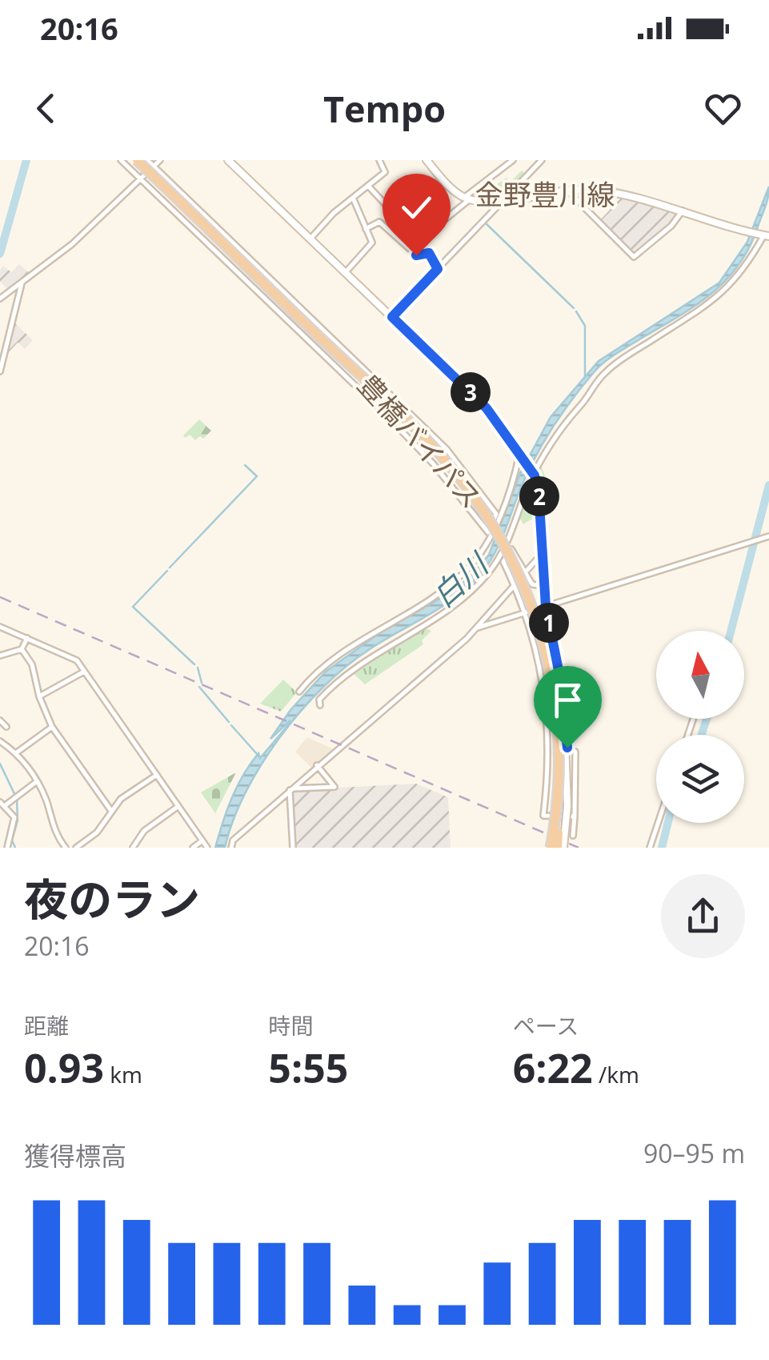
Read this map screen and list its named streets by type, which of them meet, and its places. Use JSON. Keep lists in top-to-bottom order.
{
  "streets": {
    "highway": ["豊橋バイパス"],
    "main road": ["金野豊川線"]
  },
  "water": ["白川"],
  "north": "top",
  "page": {
    "status": "20:16",
    "header": "Tempo",
    "pins": ["3", "2", "1"],
    "heading": ["夜のラン", "20:16"],
    "stats": [
      ["距離", "0.93 km"],
      ["時間", "5:55"],
      ["ペース", "6:22 /km"]
    ],
    "chart": ["獲得標高", "90–95 m"]
  }
}
